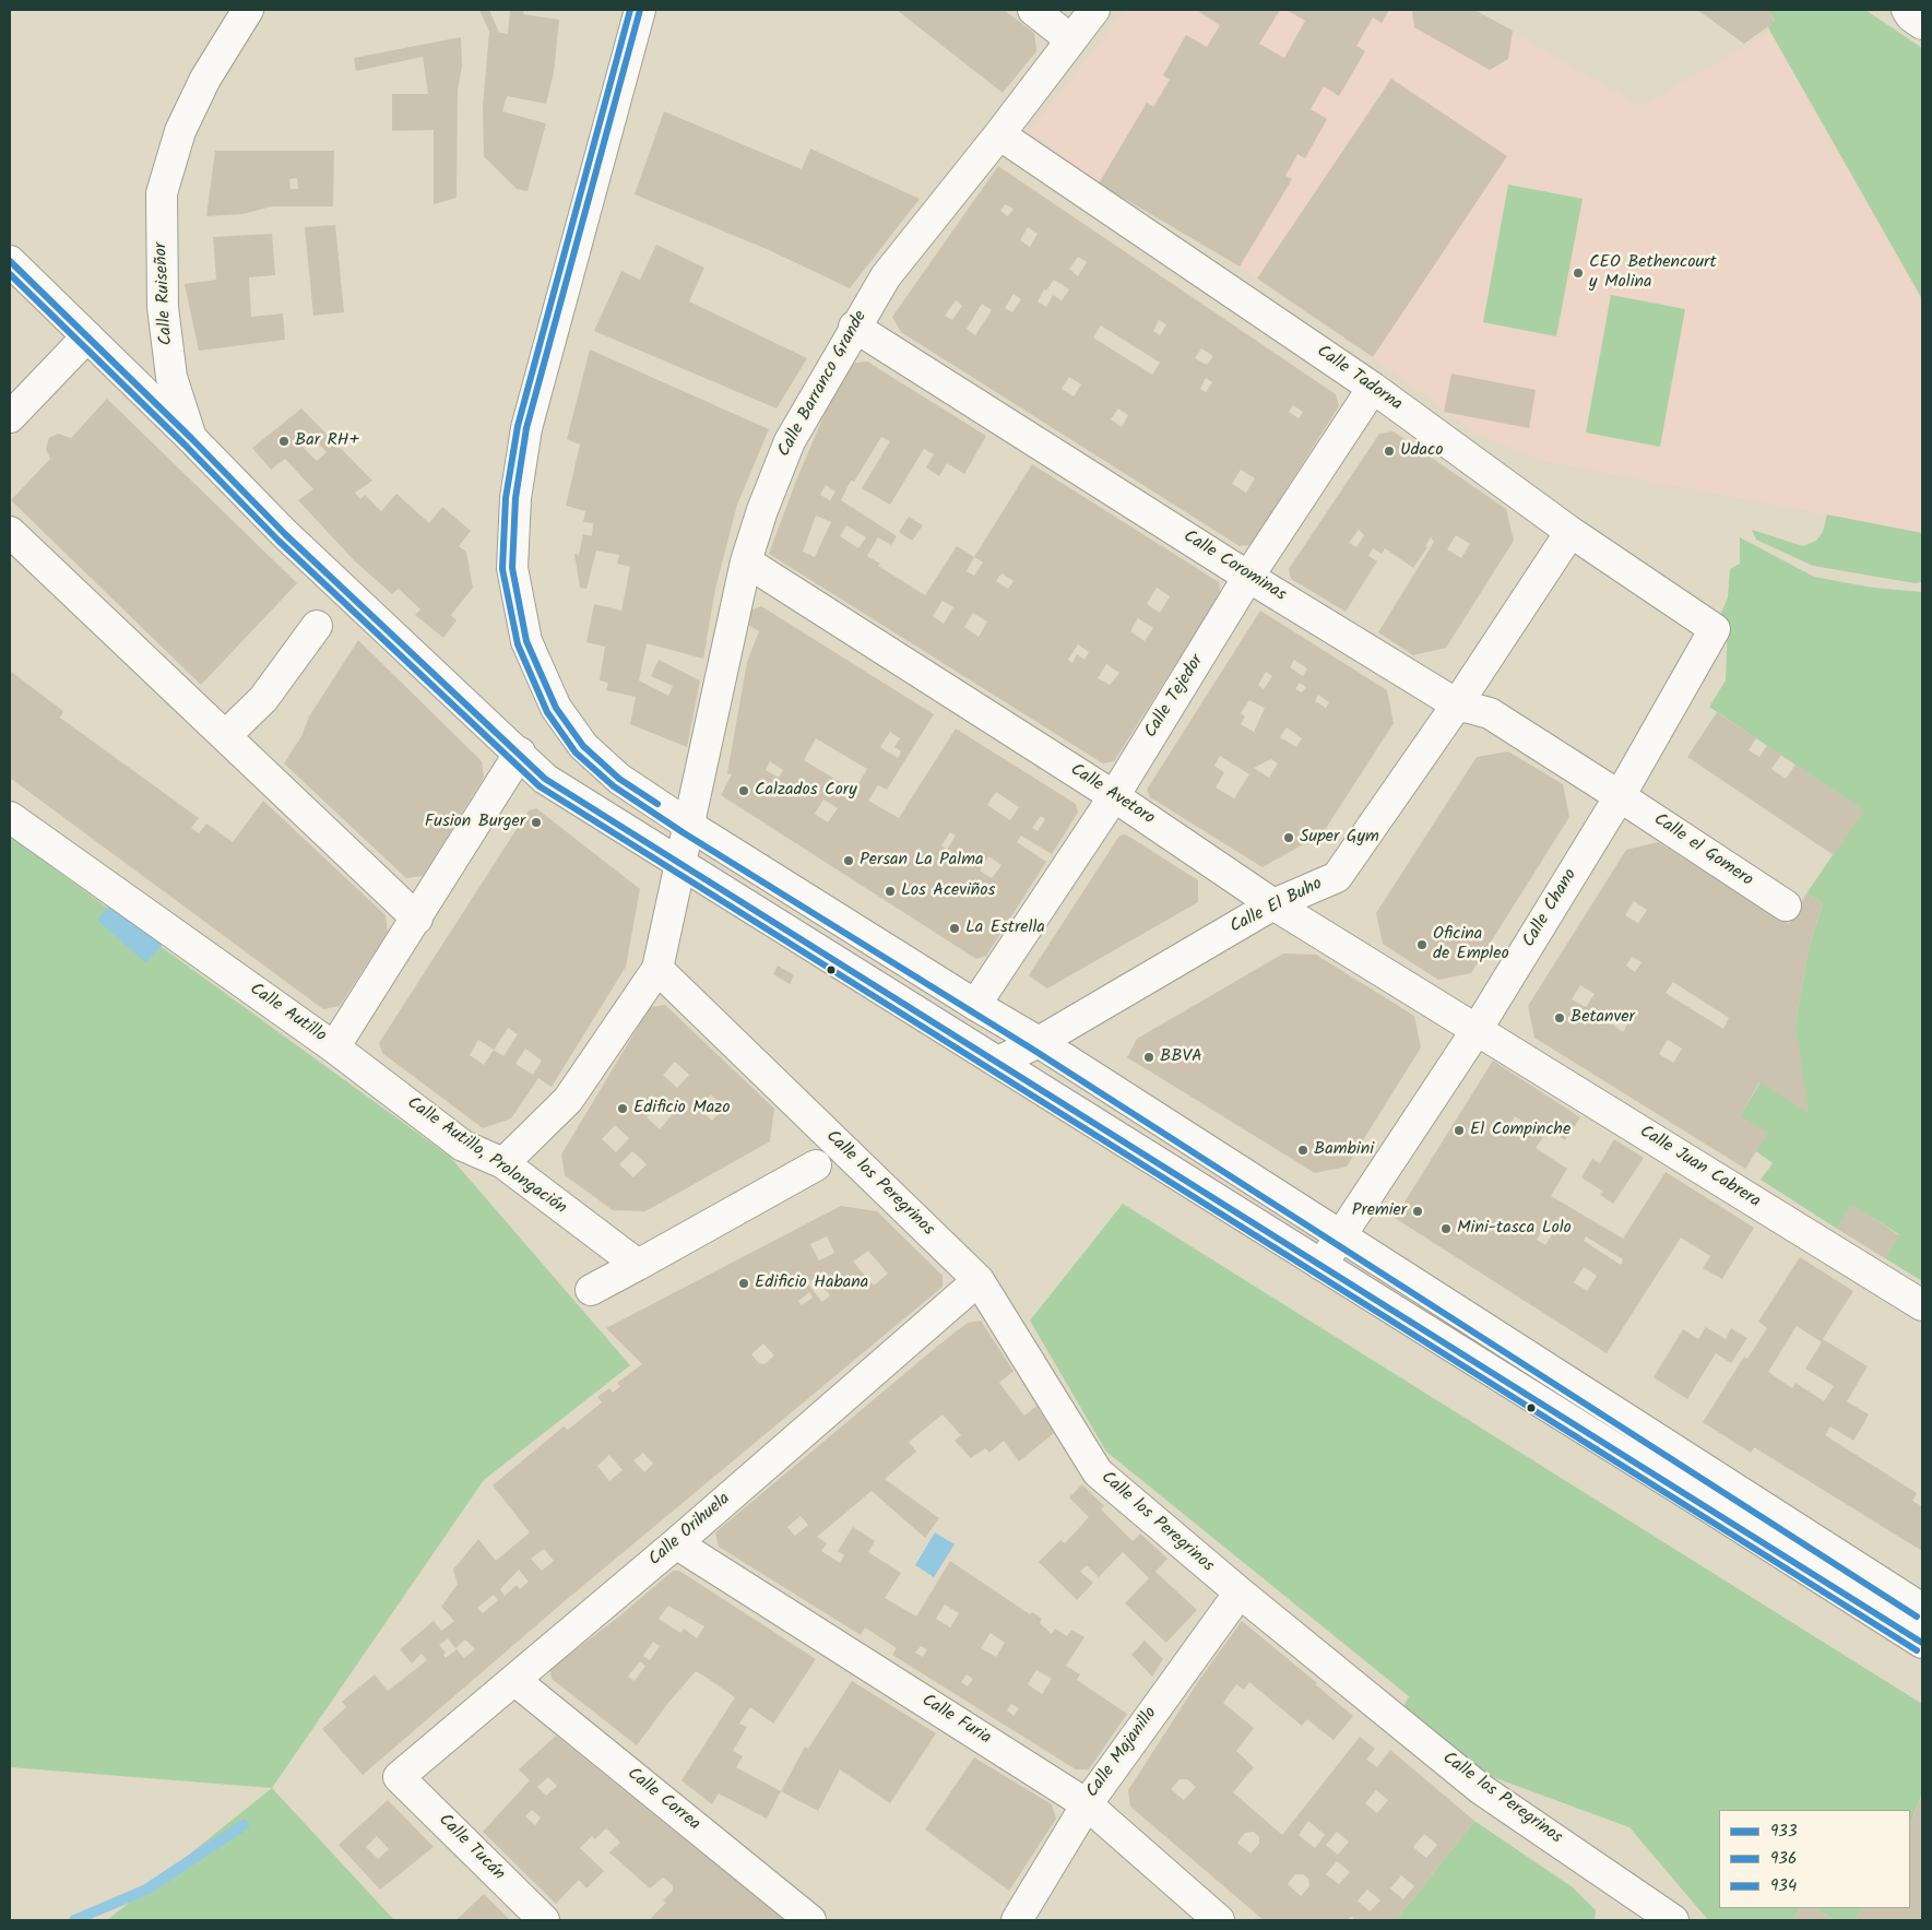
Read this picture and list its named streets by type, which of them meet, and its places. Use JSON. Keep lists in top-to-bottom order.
{
  "streets": {
    "street": [
      "Calle Ruiseñor",
      "Calle Tadorna",
      "Calle Barranco Grande",
      "Calle Corominas",
      "Calle Tejedor",
      "Calle Avetoro",
      "Calle el Gomero",
      "Calle El Buho",
      "Calle Chano",
      "Calle Autillo",
      "Calle Autillo, Prolongación",
      "Calle Juan Cabrera",
      "Calle los Peregrinos",
      "Calle Orihuela",
      "Calle Furia",
      "Calle Majanillo",
      "Calle Correa",
      "Calle Tucán"
    ]
  },
  "crossings": [
    ["Calle Ruiseñor", "Calle Barranco Grande"],
    ["Calle Ruiseñor", "Calle El Buho"],
    ["Calle Ruiseñor", "Calle Chano"],
    ["Calle Ruiseñor", "Calle Autillo"],
    ["Calle Tadorna", "Calle Barranco Grande"],
    ["Calle Tadorna", "Calle Tejedor"],
    ["Calle Tadorna", "Calle El Buho"],
    ["Calle Tadorna", "Calle Chano"],
    ["Calle Barranco Grande", "Calle Corominas"],
    ["Calle Barranco Grande", "Calle Avetoro"],
    ["Calle Barranco Grande", "Calle los Peregrinos"],
    ["Calle Corominas", "Calle Tejedor"],
    ["Calle Corominas", "Calle el Gomero"],
    ["Calle Corominas", "Calle El Buho"],
    ["Calle Corominas", "Calle Chano"],
    ["Calle Tejedor", "Calle Avetoro"],
    ["Calle Avetoro", "Calle El Buho"],
    ["Calle Avetoro", "Calle Chano"],
    ["Calle Avetoro", "Calle Juan Cabrera"],
    ["Calle el Gomero", "Calle Chano"],
    ["Calle Chano", "Calle Juan Cabrera"],
    ["Calle Autillo", "Calle Autillo, Prolongación"],
    ["Calle los Peregrinos", "Calle Orihuela"],
    ["Calle los Peregrinos", "Calle Majanillo"],
    ["Calle Orihuela", "Calle Furia"],
    ["Calle Orihuela", "Calle Correa"],
    ["Calle Orihuela", "Calle Tucán"],
    ["Calle Furia", "Calle Majanillo"]
  ],
  "places": [
    "CEO Bethencourt y Molina",
    "Bar RH+",
    "Udaco",
    "Calzados Cory",
    "Fusion Burger",
    "Super Gym",
    "Persan La Palma",
    "Los Aceviños",
    "La Estrella",
    "Oficina de Empleo",
    "Betanver",
    "BBVA",
    "Edificio Mazo",
    "El Compinche",
    "Bambini",
    "Premier",
    "Mini-tasca Lolo",
    "Edificio Habana"
  ],
  "lines": ["transit line 933", "transit line 934", "transit line 936"],
  "legend": ["933", "936", "934"]
}
